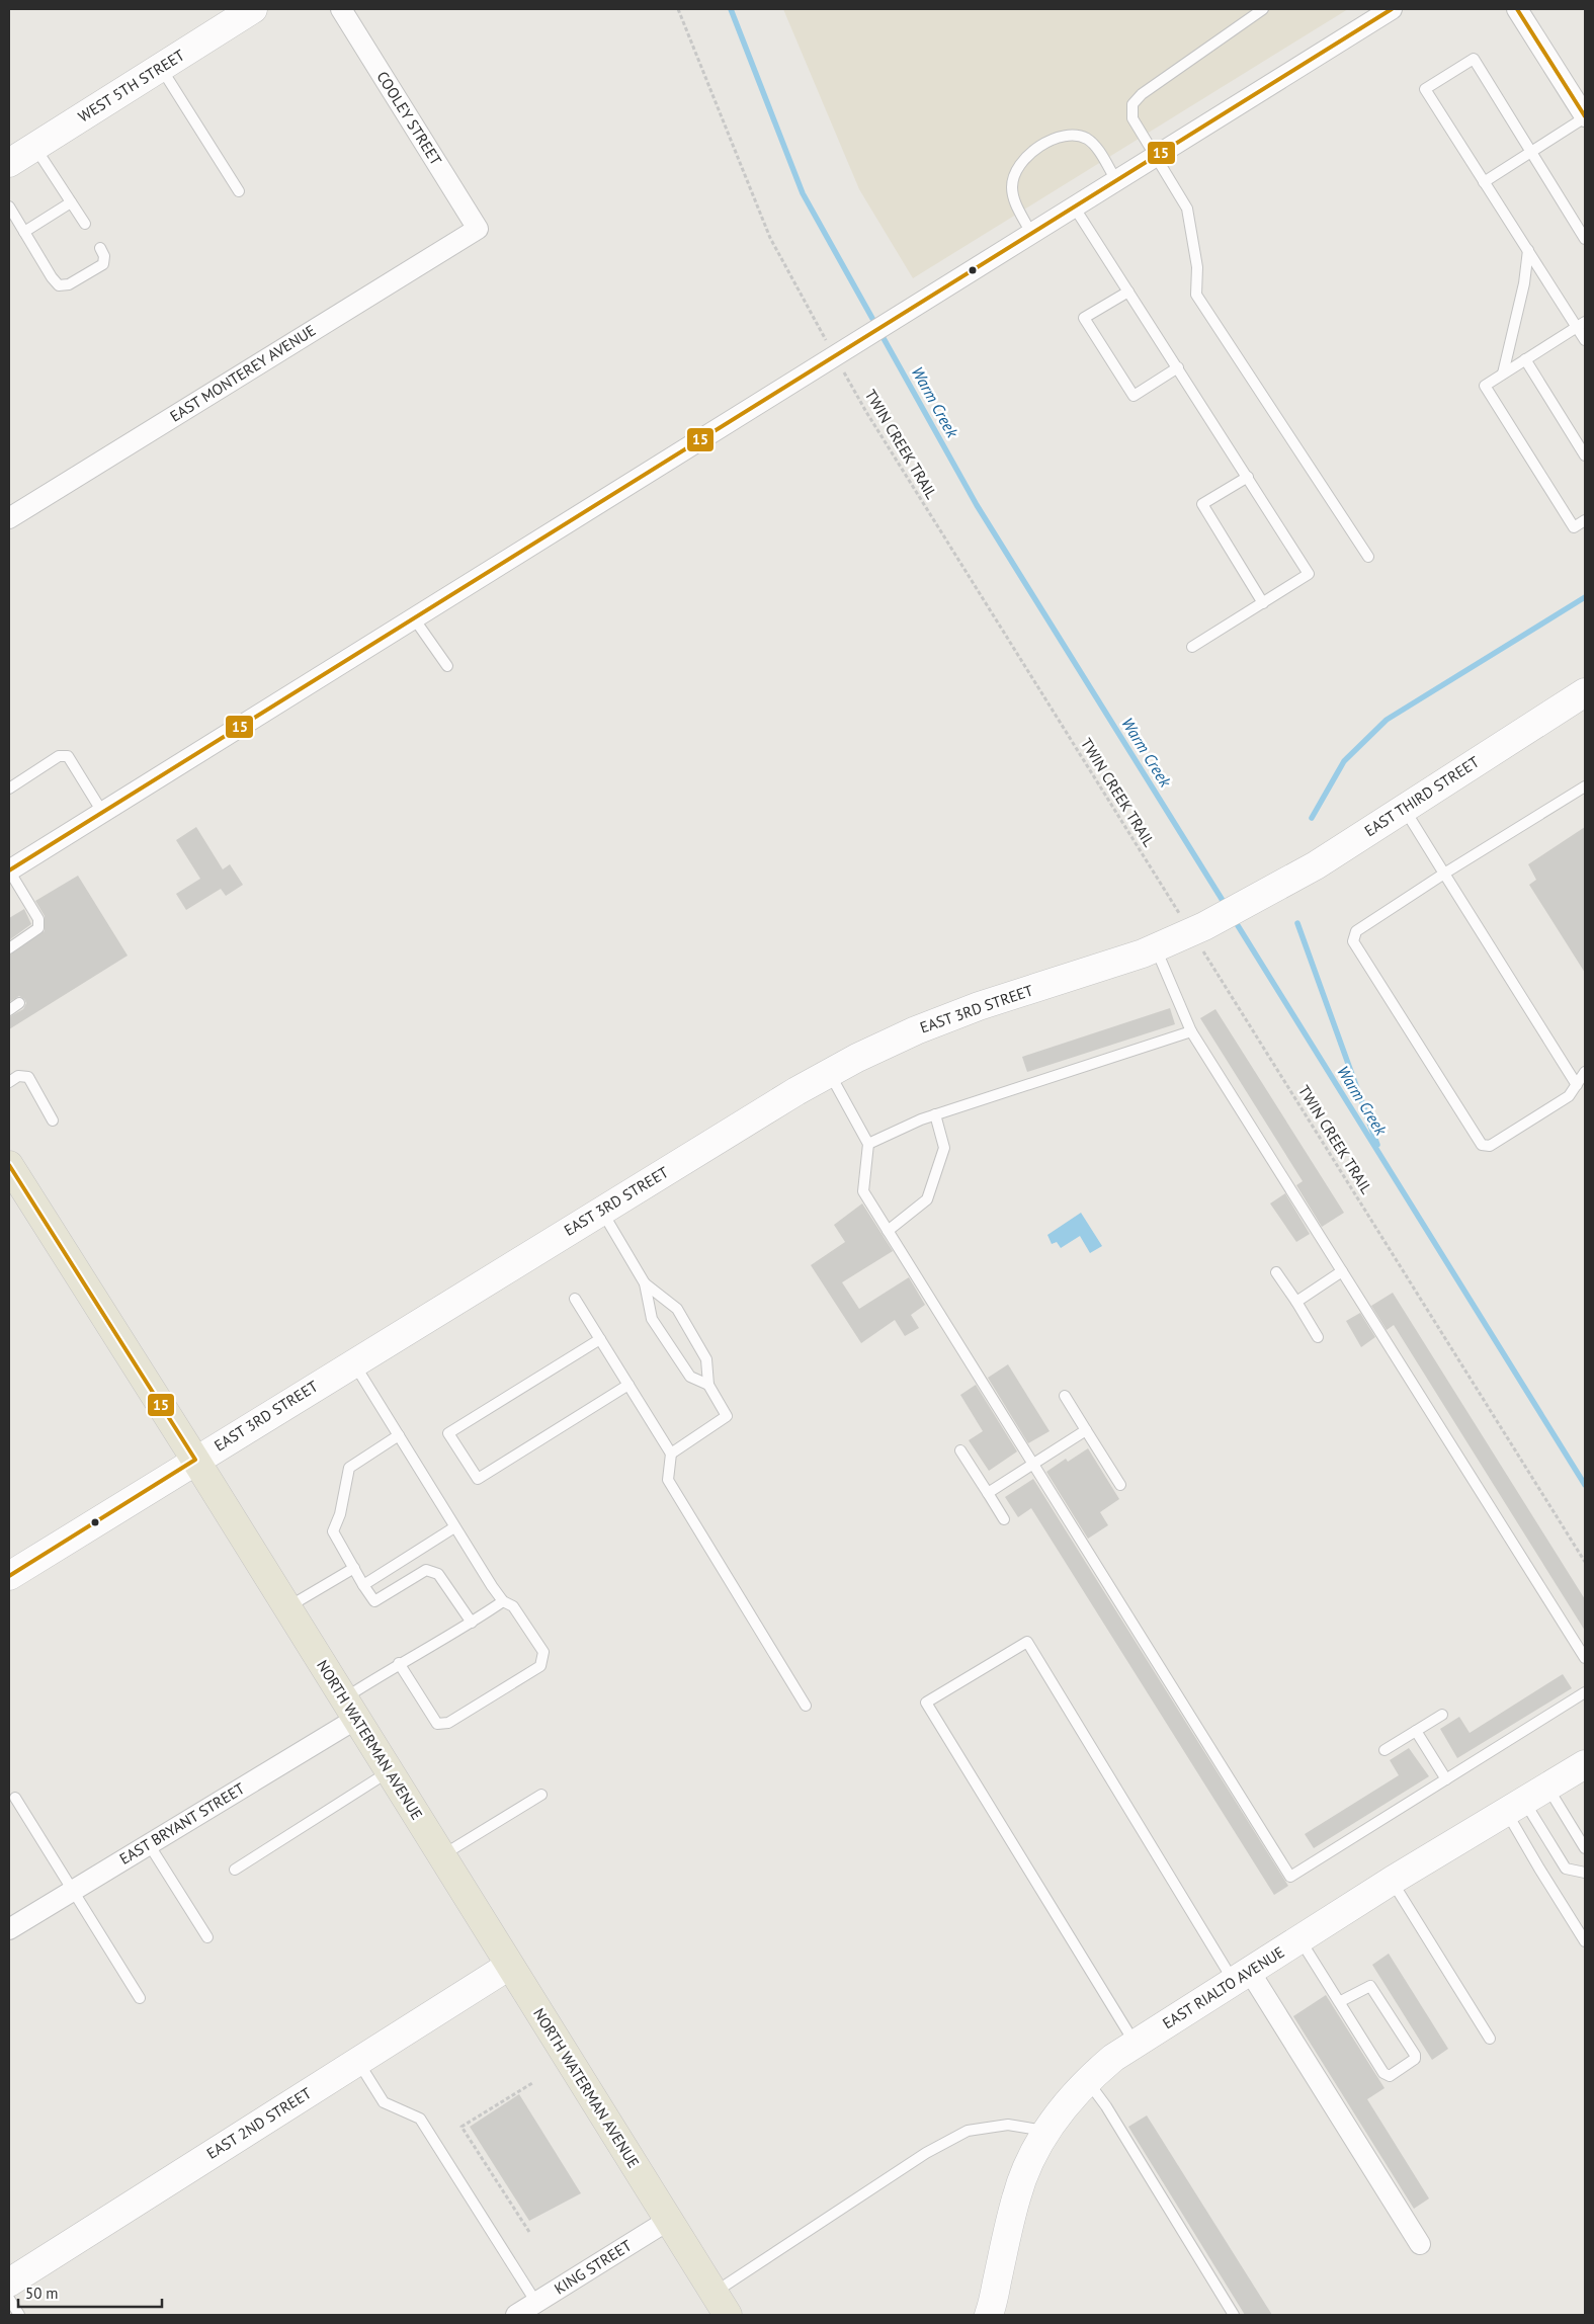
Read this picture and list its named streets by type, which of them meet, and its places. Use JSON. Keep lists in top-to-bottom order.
{
  "streets": {
    "main road": [
      "WEST 5TH STREET",
      "EAST THIRD STREET",
      "EAST 3RD STREET",
      "NORTH WATERMAN AVENUE",
      "EAST RIALTO AVENUE",
      "EAST 2ND STREET"
    ],
    "street": [
      "COOLEY STREET",
      "EAST MONTEREY AVENUE",
      "EAST BRYANT STREET",
      "KING STREET"
    ],
    "path": ["TWIN CREEK TRAIL"]
  },
  "crossings": [
    ["COOLEY STREET", "EAST MONTEREY AVENUE"],
    ["TWIN CREEK TRAIL", "EAST 3RD STREET"],
    ["EAST THIRD STREET", "EAST 3RD STREET"],
    ["EAST 3RD STREET", "NORTH WATERMAN AVENUE"],
    ["NORTH WATERMAN AVENUE", "EAST BRYANT STREET"],
    ["NORTH WATERMAN AVENUE", "EAST 2ND STREET"],
    ["NORTH WATERMAN AVENUE", "KING STREET"]
  ],
  "water": ["Warm Creek"],
  "lines": ["transit line 15"],
  "scale_bar": "50 m"
}
